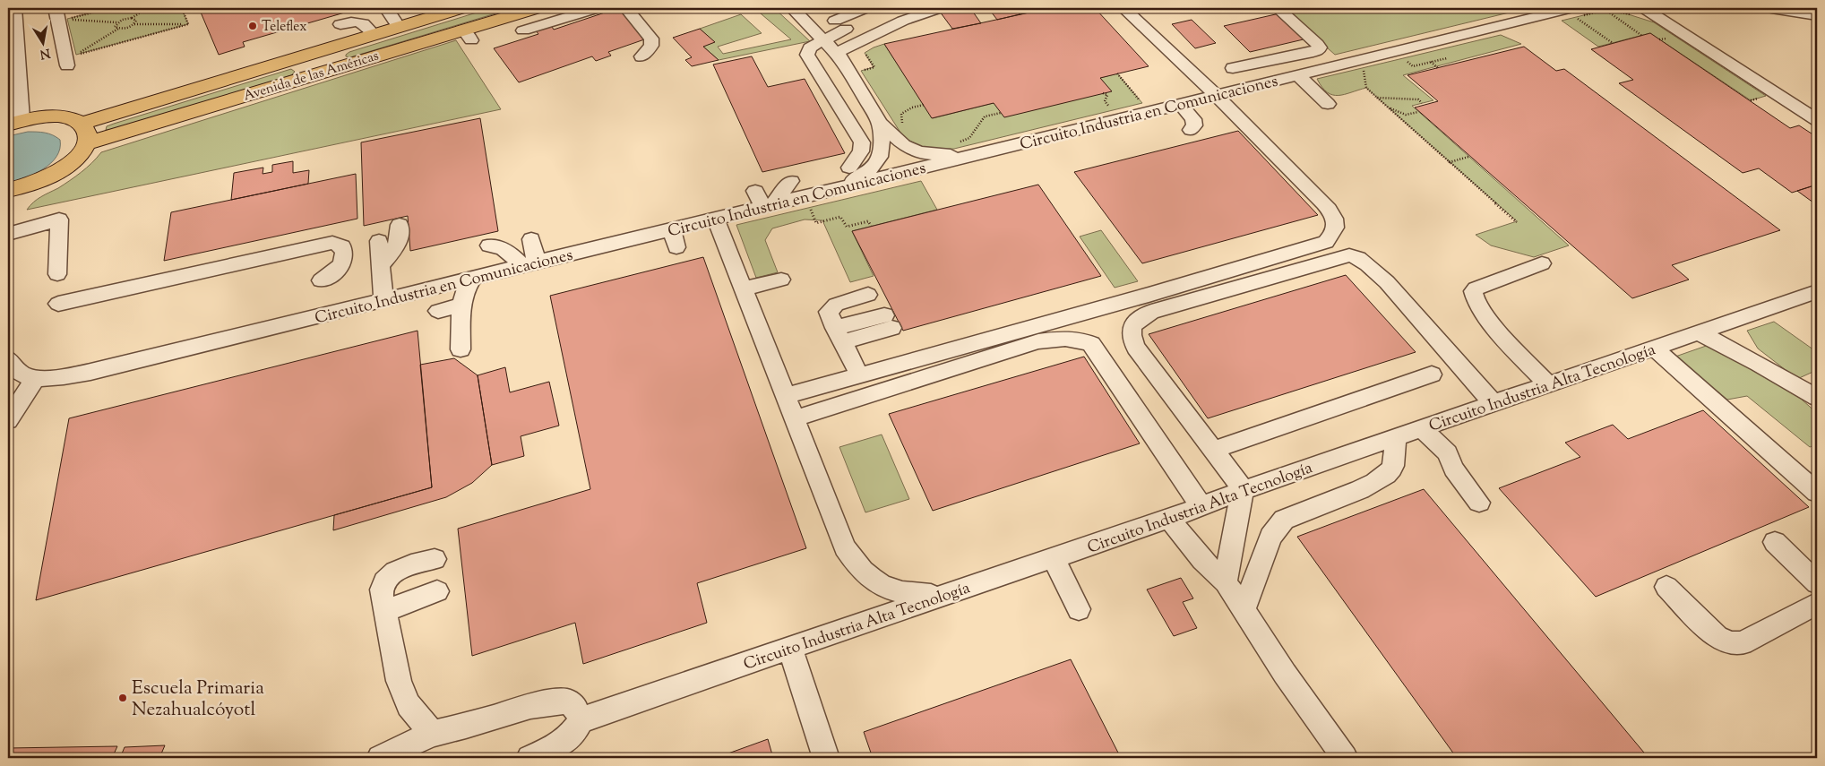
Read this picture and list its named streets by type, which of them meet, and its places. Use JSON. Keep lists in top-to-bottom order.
{
  "streets": {
    "main road": ["Avenida de las Américas"],
    "street": ["Circuito Industria en Comunicaciones", "Circuito Industria Alta Tecnología"]
  },
  "places": ["Teleflex", "Escuela Primaria Nezahualcóyotl"],
  "north": "bottom"
}
